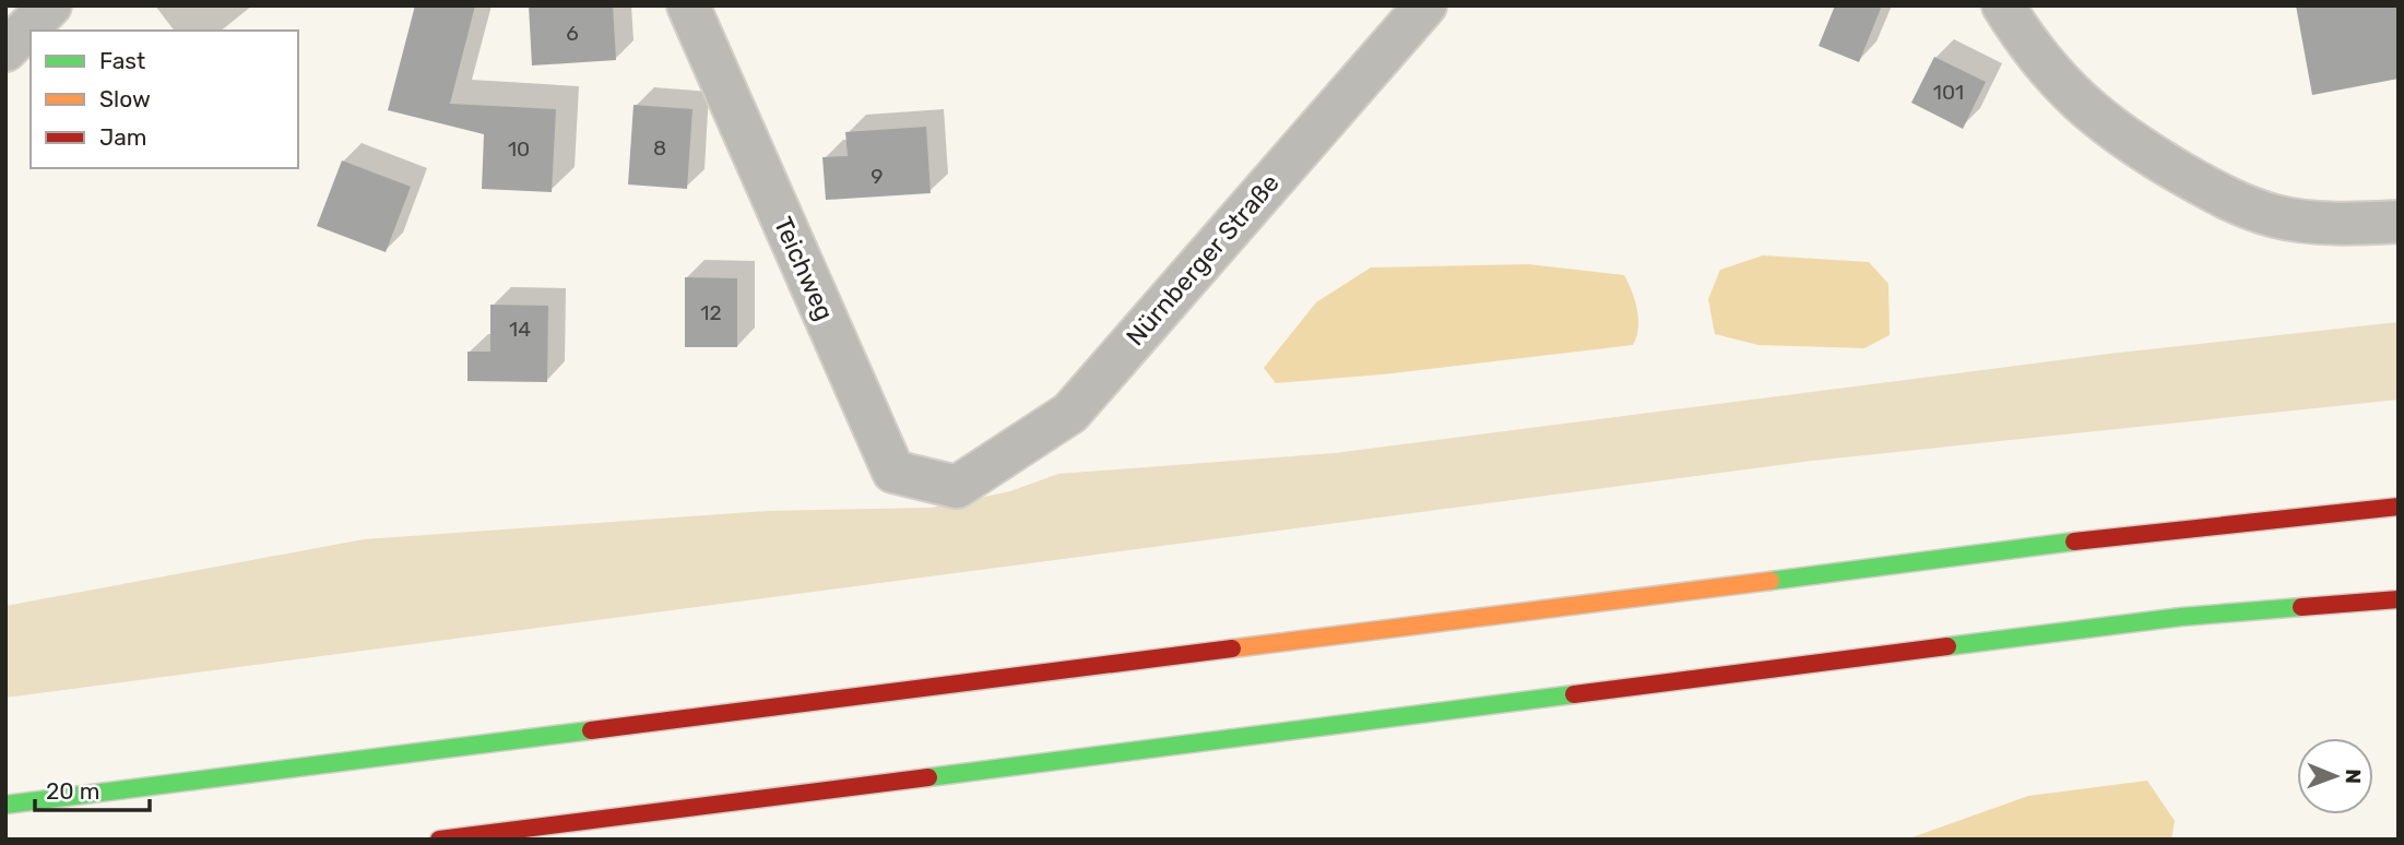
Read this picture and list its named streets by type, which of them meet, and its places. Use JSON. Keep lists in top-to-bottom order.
{
  "streets": {
    "street": ["Nürnberger Straße", "Teichweg"]
  },
  "crossings": [
    ["Nürnberger Straße", "Teichweg"]
  ],
  "house_numbers": [
    "6",
    "101",
    "8",
    "10",
    "9",
    "12",
    "14"
  ],
  "legend": ["Fast", "Slow", "Jam"],
  "scale_bar": "20 m",
  "north": "right"
}
